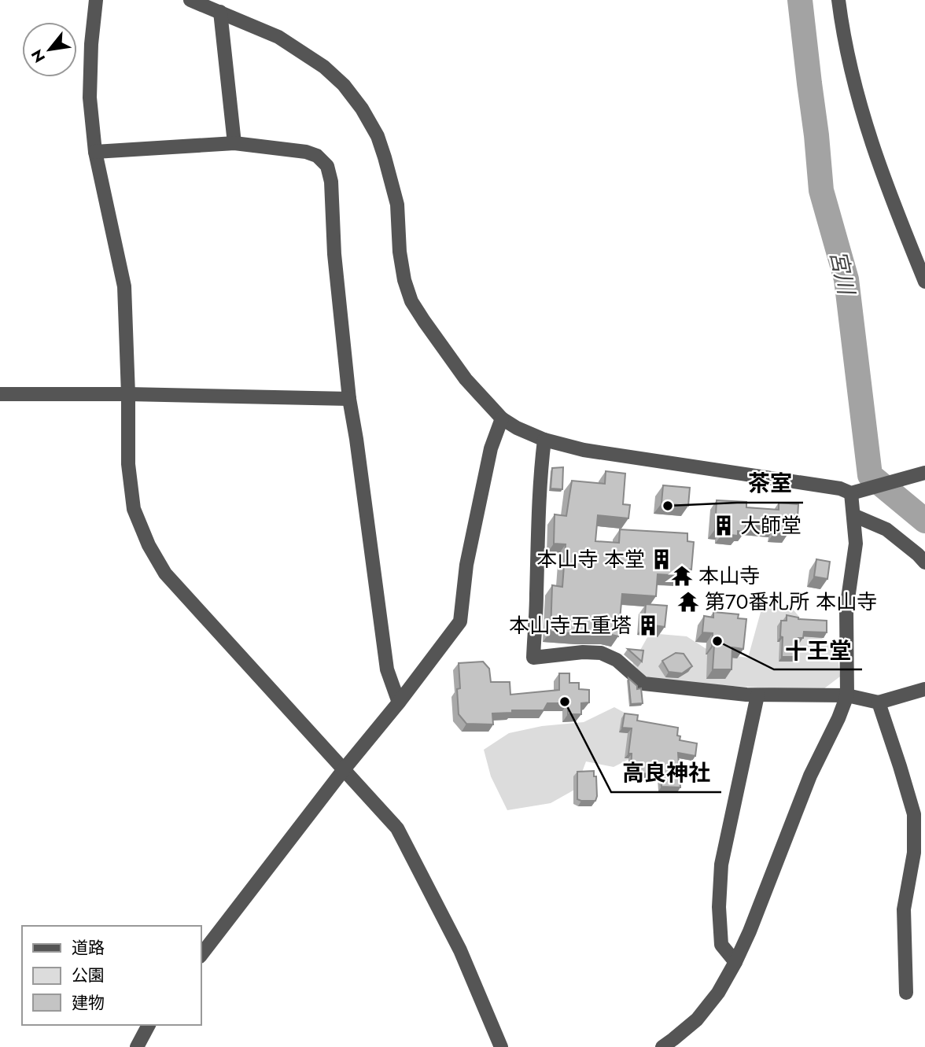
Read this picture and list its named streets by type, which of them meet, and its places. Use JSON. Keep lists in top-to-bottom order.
{
  "water": ["宮川"],
  "places": {
    "other": ["茶室", "十王堂", "高良神社"],
    "building": ["大師堂", "本山寺 本堂", "本山寺五重塔"],
    "temple": ["本山寺", "第70番札所 本山寺"]
  },
  "legend": ["道路", "公園", "建物"],
  "north": "bottom left"
}
